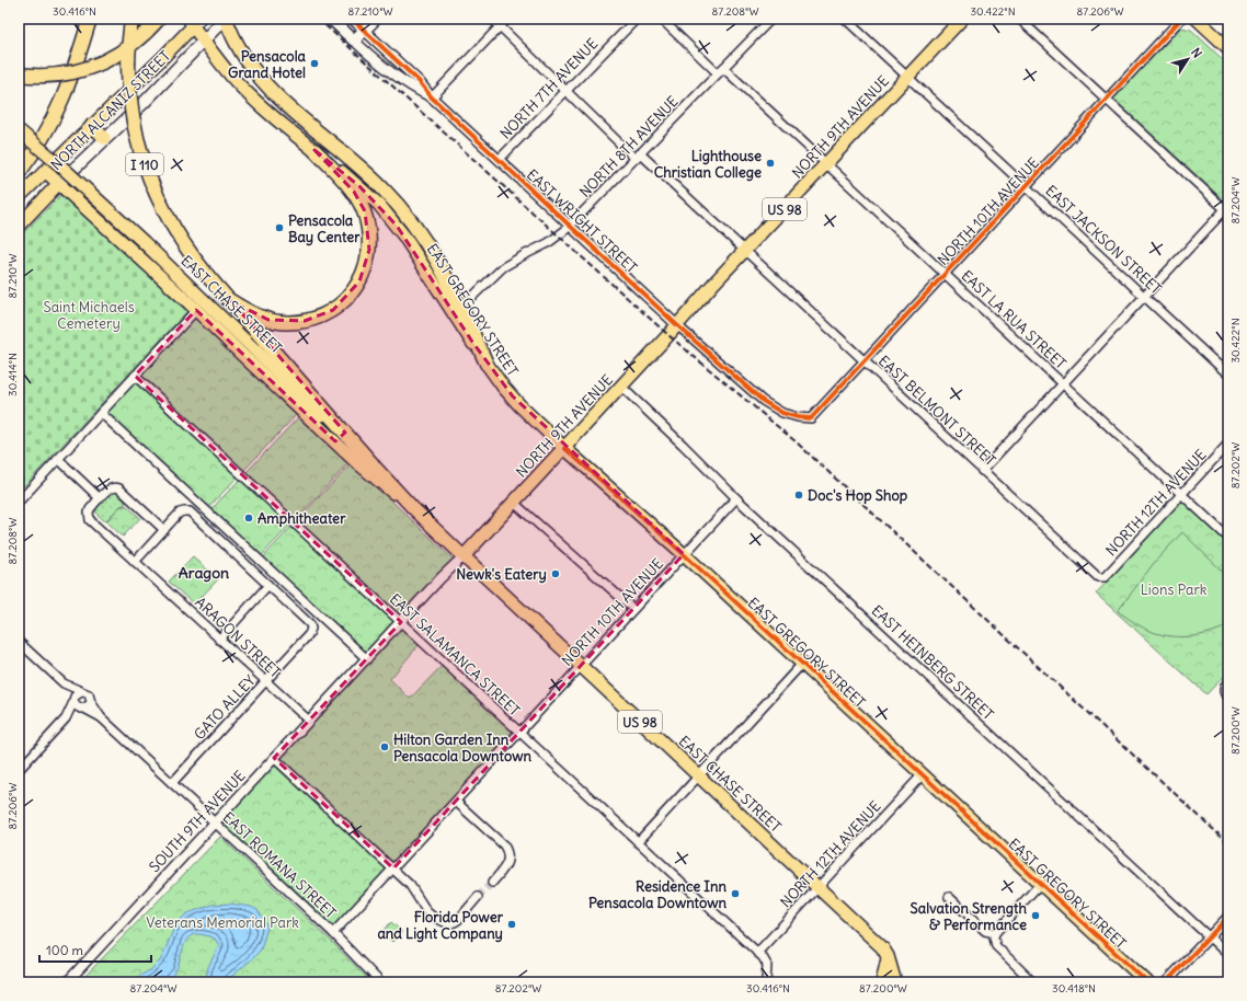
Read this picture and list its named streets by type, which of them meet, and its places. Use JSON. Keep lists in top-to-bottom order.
{
  "streets": {
    "highway": ["I 110"],
    "main road": [
      "NORTH ALCANIZ STREET",
      "NORTH 9TH AVENUE",
      "US 98",
      "EAST WRIGHT STREET",
      "EAST CHASE STREET",
      "EAST GREGORY STREET"
    ],
    "street": [
      "NORTH 7TH AVENUE",
      "NORTH 8TH AVENUE",
      "NORTH 10TH AVENUE",
      "EAST JACKSON STREET",
      "EAST LA RUA STREET",
      "EAST BELMONT STREET",
      "NORTH 12TH AVENUE",
      "ARAGON STREET",
      "EAST SALAMANCA STREET",
      "EAST HEINBERG STREET",
      "GATO ALLEY",
      "SOUTH 9TH AVENUE",
      "EAST ROMANA STREET"
    ]
  },
  "crossings": [
    ["NORTH 7TH AVENUE", "EAST WRIGHT STREET"],
    ["NORTH 7TH AVENUE", "EAST BELMONT STREET"],
    ["NORTH ALCANIZ STREET", "EAST CHASE STREET"],
    ["NORTH ALCANIZ STREET", "EAST GREGORY STREET"],
    ["NORTH 9TH AVENUE", "EAST WRIGHT STREET"],
    ["NORTH 9TH AVENUE", "EAST JACKSON STREET"],
    ["NORTH 9TH AVENUE", "EAST CHASE STREET"],
    ["NORTH 9TH AVENUE", "EAST GREGORY STREET"],
    ["NORTH 9TH AVENUE", "EAST LA RUA STREET"],
    ["NORTH 9TH AVENUE", "EAST BELMONT STREET"],
    ["NORTH 9TH AVENUE", "EAST SALAMANCA STREET"],
    ["NORTH 9TH AVENUE", "EAST HEINBERG STREET"],
    ["NORTH 9TH AVENUE", "SOUTH 9TH AVENUE"],
    ["NORTH 8TH AVENUE", "EAST WRIGHT STREET"],
    ["NORTH 8TH AVENUE", "EAST LA RUA STREET"],
    ["NORTH 8TH AVENUE", "EAST BELMONT STREET"],
    ["NORTH 10TH AVENUE", "EAST WRIGHT STREET"],
    ["NORTH 10TH AVENUE", "EAST JACKSON STREET"],
    ["NORTH 10TH AVENUE", "EAST CHASE STREET"],
    ["NORTH 10TH AVENUE", "EAST GREGORY STREET"],
    ["NORTH 10TH AVENUE", "EAST LA RUA STREET"],
    ["NORTH 10TH AVENUE", "EAST BELMONT STREET"],
    ["NORTH 10TH AVENUE", "EAST SALAMANCA STREET"],
    ["NORTH 10TH AVENUE", "EAST HEINBERG STREET"],
    ["NORTH 10TH AVENUE", "EAST ROMANA STREET"],
    ["EAST CHASE STREET", "NORTH 12TH AVENUE"],
    ["EAST GREGORY STREET", "NORTH 12TH AVENUE"],
    ["EAST LA RUA STREET", "NORTH 12TH AVENUE"],
    ["EAST BELMONT STREET", "NORTH 12TH AVENUE"],
    ["NORTH 12TH AVENUE", "EAST SALAMANCA STREET"],
    ["ARAGON STREET", "GATO ALLEY"],
    ["ARAGON STREET", "SOUTH 9TH AVENUE"],
    ["GATO ALLEY", "EAST ROMANA STREET"],
    ["SOUTH 9TH AVENUE", "EAST ROMANA STREET"]
  ],
  "districts": ["Aragon"],
  "parks": ["Saint Michaels Cemetery", "Lions Park", "Veterans Memorial Park"],
  "places": [
    "Pensacola Grand Hotel",
    "Lighthouse Christian College",
    "Pensacola Bay Center",
    "Doc's Hop Shop",
    "Amphitheater",
    "Newk's Eatery",
    "Hilton Garden Inn Pensacola Downtown",
    "Residence Inn Pensacola Downtown",
    "Salvation Strength & Performance",
    "Florida Power and Light Company"
  ],
  "scale_bar": "100 m",
  "north": "top right",
  "coordinates": [
    "30.416°N",
    "87.210°W",
    "87.208°W",
    "30.422°N",
    "87.206°W",
    "87.204°W",
    "30.414°N",
    "87.202°W",
    "87.200°W",
    "30.418°N"
  ]
}
